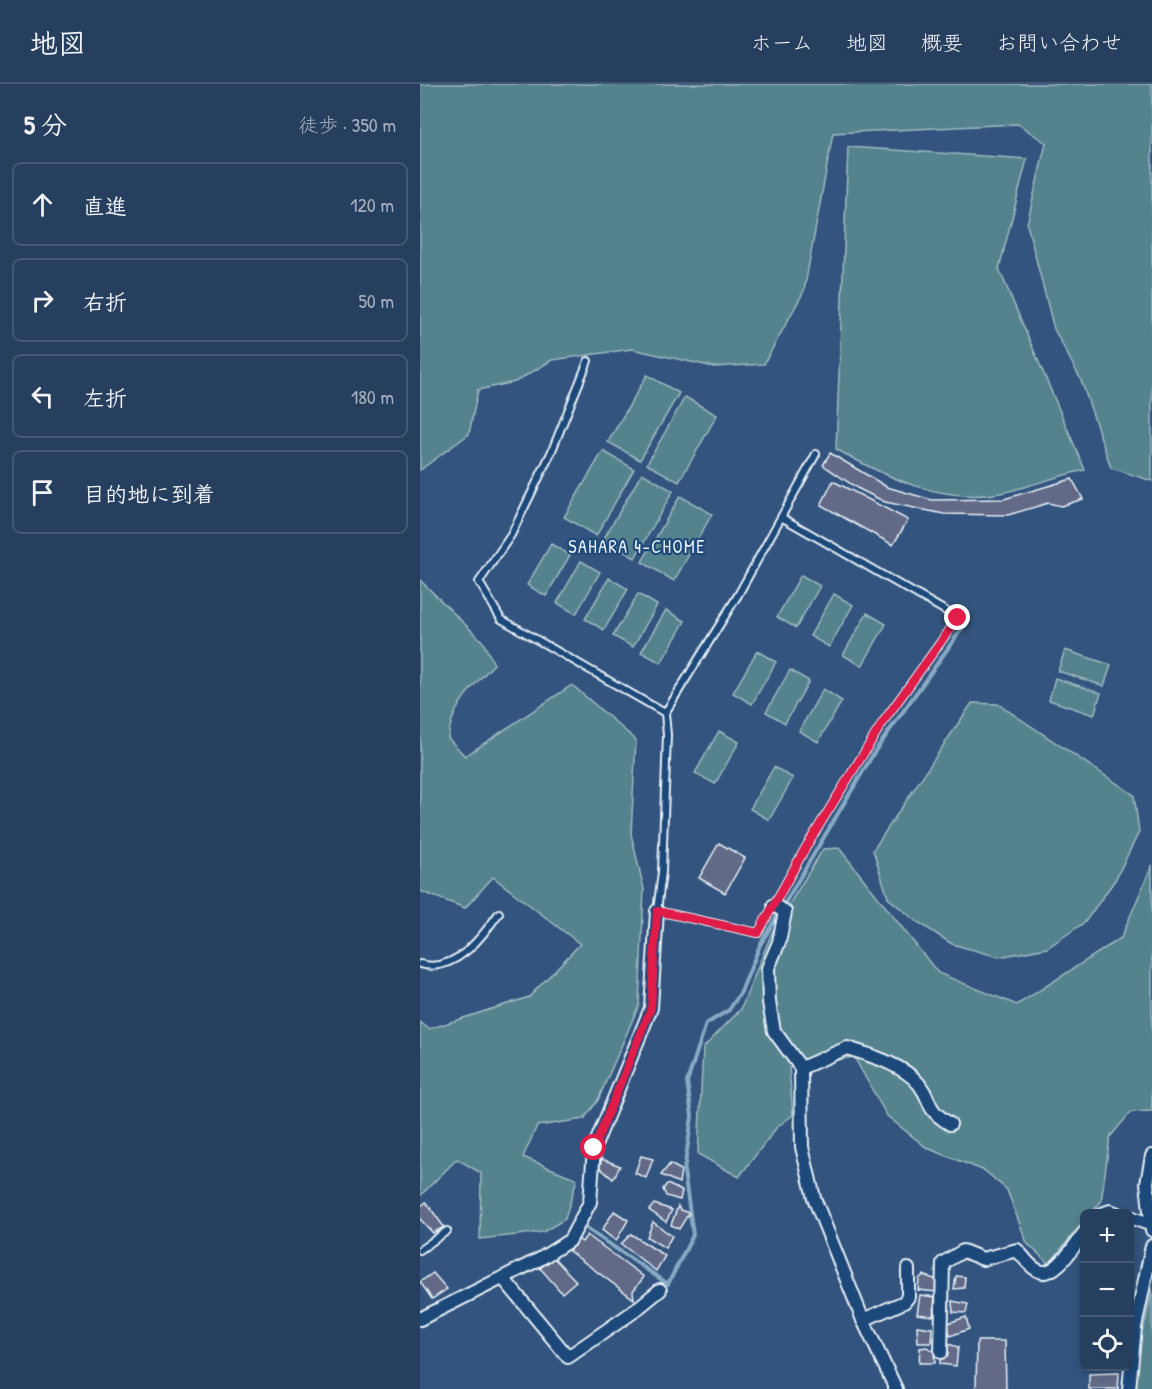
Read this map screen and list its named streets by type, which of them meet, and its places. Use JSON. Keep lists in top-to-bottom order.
{
  "districts": ["SAHARA 4-CHOME"],
  "page": {
    "header": "地図",
    "nav": [
      "ホーム",
      "地図",
      "概要",
      "お問い合わせ"
    ],
    "heading": ["5 分", "徒歩 · 350 m"],
    "list": [
      ["直進", "120 m"],
      ["右折", "50 m"],
      ["左折", "180 m"],
      "目的地に到着"
    ],
    "map_buttons": ["+", "−"]
  }
}
